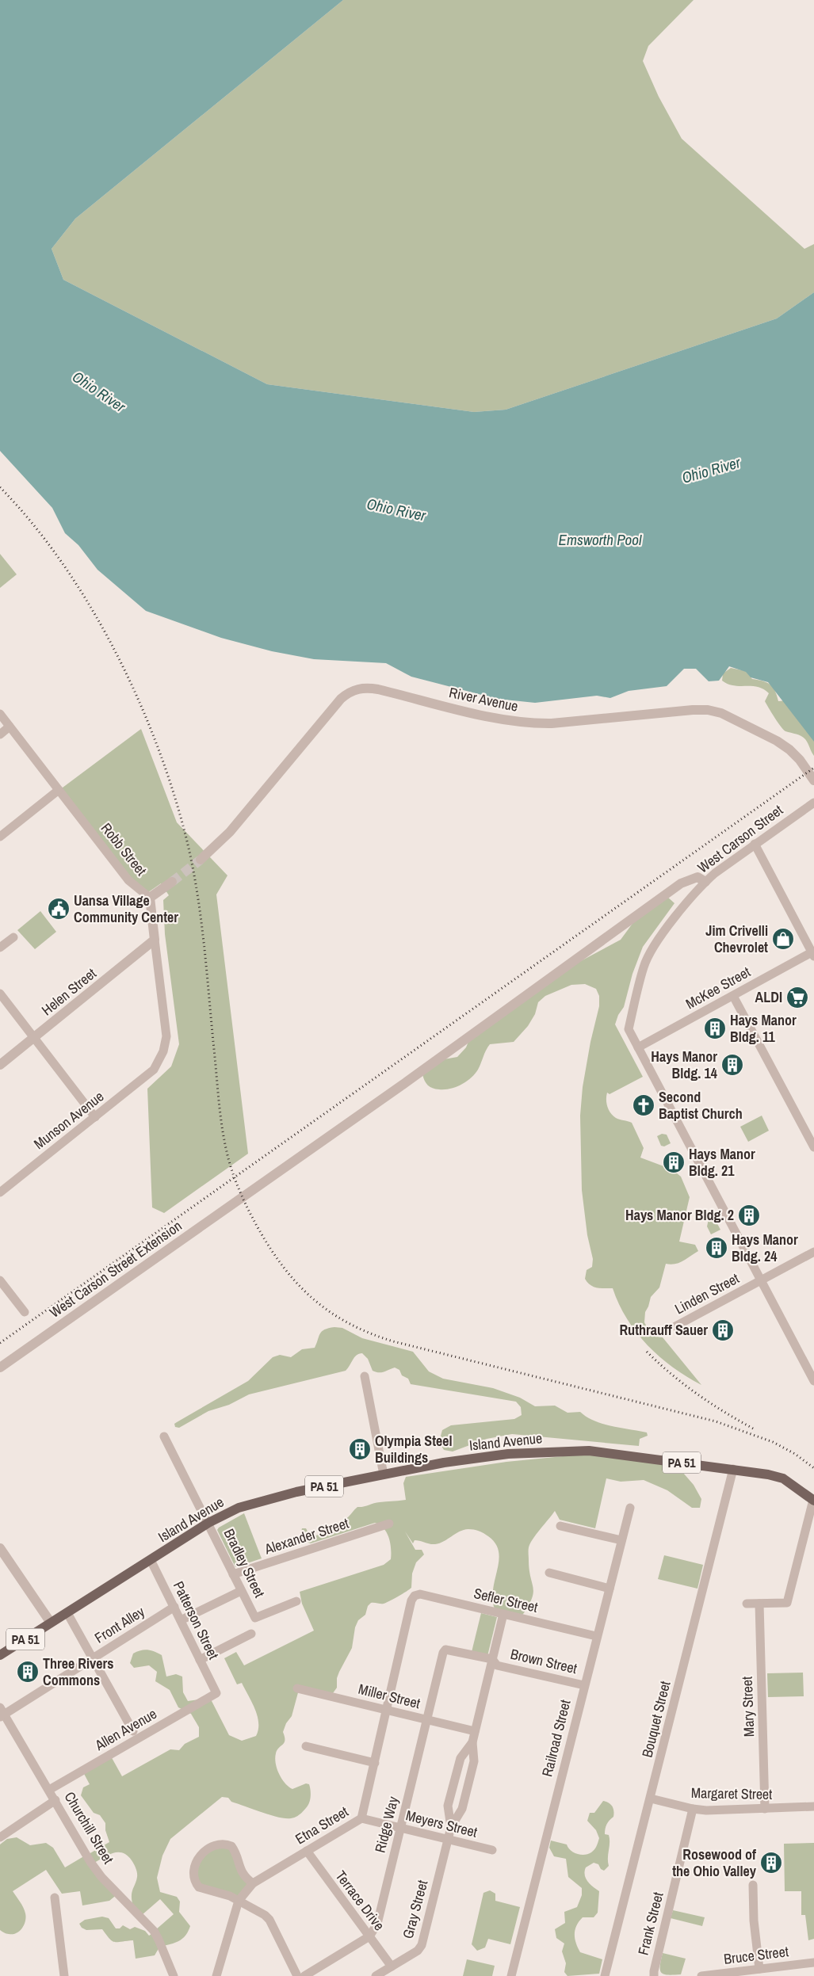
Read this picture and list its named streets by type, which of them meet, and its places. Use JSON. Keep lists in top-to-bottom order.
{
  "streets": {
    "main road": ["Island Avenue", "PA 51"],
    "street": [
      "River Avenue",
      "West Carson Street",
      "Robb Street",
      "McKee Street",
      "Helen Street",
      "Munson Avenue",
      "West Carson Street Extension",
      "Linden Street",
      "Alexander Street",
      "Bradley Street",
      "Sefler Street",
      "Patterson Street",
      "Front Alley",
      "Brown Street",
      "Miller Street",
      "Mary Street",
      "Bouquet Street",
      "Allen Avenue",
      "Railroad Street",
      "Margaret Street",
      "Meyers Street",
      "Ridge Way",
      "Etna Street",
      "Churchill Street",
      "Terrace Drive",
      "Gray Street",
      "Frank Street",
      "Bruce Street"
    ]
  },
  "crossings": [
    ["West Carson Street", "McKee Street"],
    ["West Carson Street", "West Carson Street Extension"],
    ["Helen Street", "Munson Avenue"],
    ["Island Avenue", "Bradley Street"],
    ["Island Avenue", "Patterson Street"],
    ["Island Avenue", "Bouquet Street"],
    ["Alexander Street", "Bradley Street"],
    ["Sefler Street", "Railroad Street"],
    ["Sefler Street", "Etna Street"],
    ["Sefler Street", "Gray Street"],
    ["Patterson Street", "Front Alley"],
    ["Patterson Street", "Allen Avenue"],
    ["Front Alley", "Churchill Street"],
    ["Brown Street", "Railroad Street"],
    ["Brown Street", "Ridge Way"],
    ["Brown Street", "Gray Street"],
    ["Miller Street", "Ridge Way"],
    ["Miller Street", "Etna Street"],
    ["Miller Street", "Gray Street"],
    ["Mary Street", "Margaret Street"],
    ["Bouquet Street", "Margaret Street"],
    ["Allen Avenue", "Churchill Street"],
    ["Margaret Street", "Frank Street"],
    ["Meyers Street", "Ridge Way"],
    ["Meyers Street", "Etna Street"],
    ["Meyers Street", "Gray Street"],
    ["Ridge Way", "Terrace Drive"],
    ["Etna Street", "Terrace Drive"],
    ["Terrace Drive", "Gray Street"]
  ],
  "water": ["Ohio River", "Emsworth Pool"],
  "places": {
    "public building": ["Uansa Village Community Center"],
    "shop": ["Jim Crivelli Chevrolet"],
    "supermarket": ["ALDI"],
    "building": [
      "Hays Manor Bldg. 11",
      "Hays Manor Bldg. 14",
      "Hays Manor Bldg. 21",
      "Hays Manor Bldg. 2",
      "Hays Manor Bldg. 24",
      "Ruthrauff Sauer",
      "Olympia Steel Buildings",
      "Three Rivers Commons",
      "Rosewood of the Ohio Valley"
    ],
    "church": ["Second Baptist Church"]
  }
}
